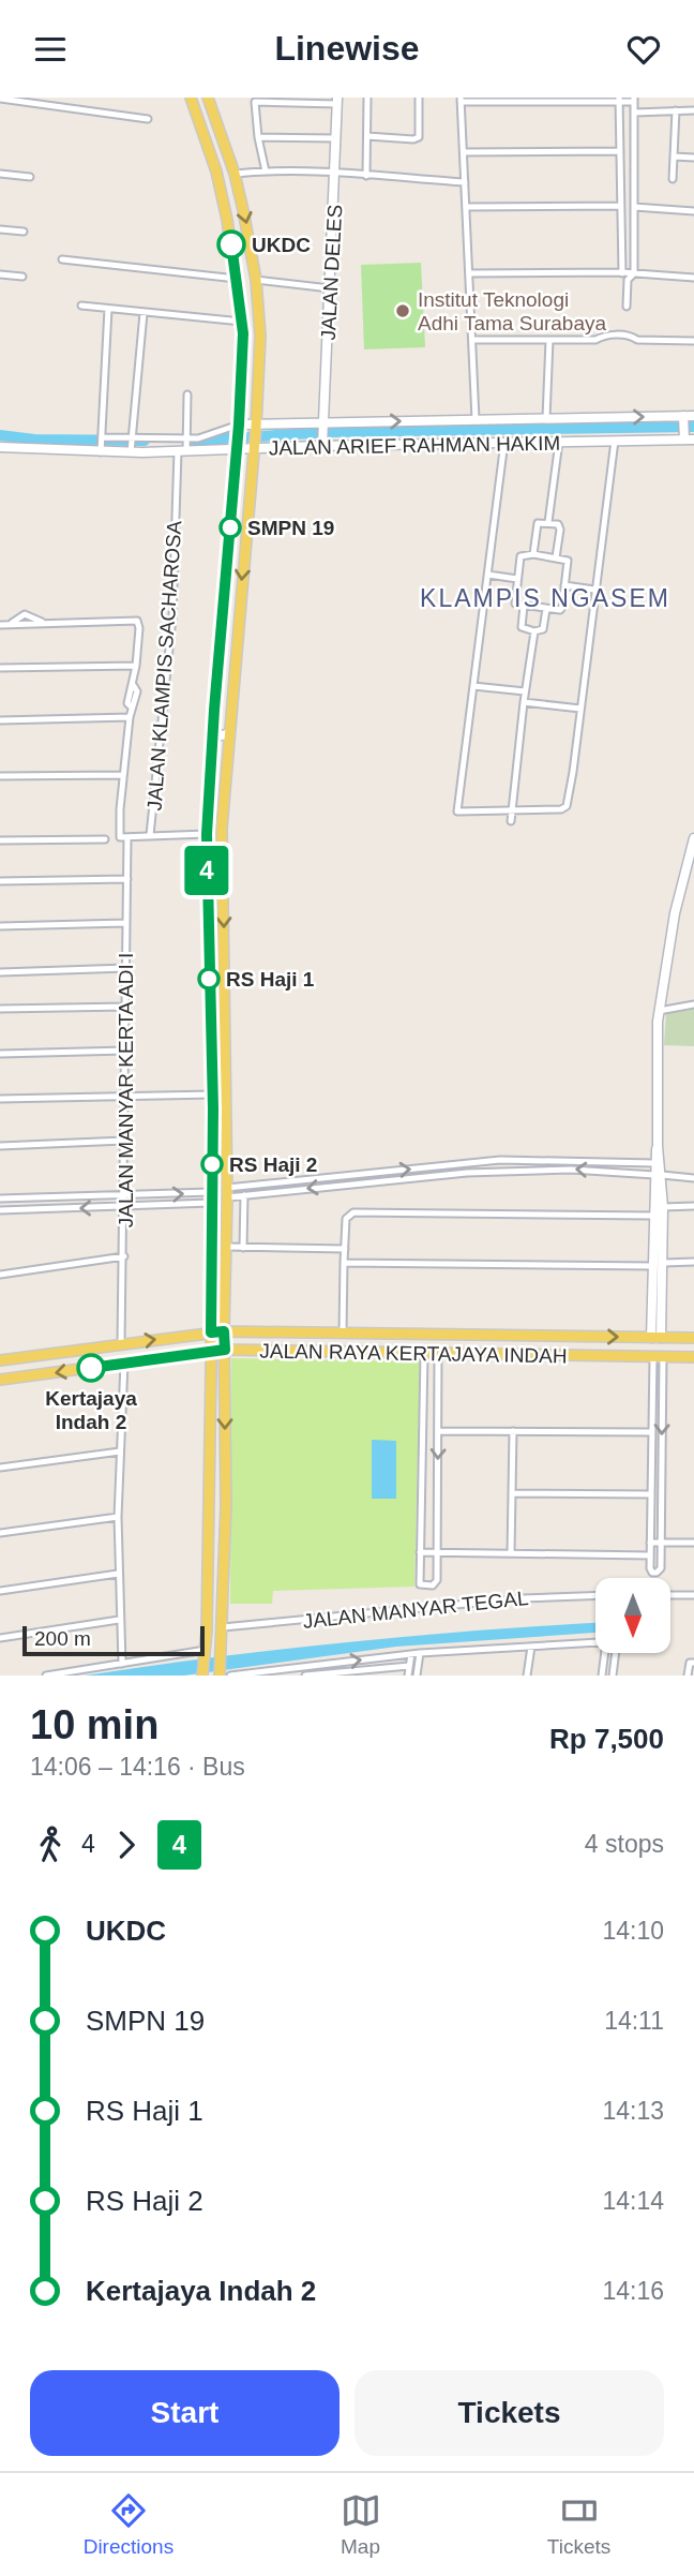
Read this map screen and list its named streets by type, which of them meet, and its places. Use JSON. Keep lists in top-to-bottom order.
{
  "streets": {
    "main road": ["JALAN RAYA KERTAJAYA INDAH"],
    "street": [
      "JALAN DELES",
      "JALAN ARIEF RAHMAN HAKIM",
      "JALAN KLAMPIS SACHAROSA",
      "JALAN MANYAR KERTA ADI I",
      "JALAN MANYAR TEGAL"
    ]
  },
  "crossings": [
    ["JALAN DELES", "JALAN ARIEF RAHMAN HAKIM"],
    ["JALAN ARIEF RAHMAN HAKIM", "JALAN KLAMPIS SACHAROSA"],
    ["JALAN MANYAR KERTA ADI I", "JALAN RAYA KERTAJAYA INDAH"]
  ],
  "districts": ["KLAMPIS NGASEM"],
  "places": [
    "UKDC",
    "Institut Teknologi Adhi Tama Surabaya",
    "SMPN 19",
    "RS Haji 1",
    "RS Haji 2",
    "Kertajaya Indah 2"
  ],
  "lines": ["bus line 4"],
  "scale_bar": "200 m",
  "north": "bottom",
  "page": {
    "header": "Linewise",
    "on_map": "4",
    "scale": "200 m",
    "heading": ["10 min", "14:06 – 14:16 · Bus", "Rp 7,500"],
    "legs": ["4", "4", "4 stops"],
    "list": [
      {
        "name": "UKDC",
        "value": "14:10"
      },
      {
        "name": "SMPN 19",
        "value": "14:11"
      },
      {
        "name": "RS Haji 1",
        "value": "14:13"
      },
      {
        "name": "RS Haji 2",
        "value": "14:14"
      },
      {
        "name": "Kertajaya Indah 2",
        "value": "14:16"
      }
    ],
    "buttons": ["Start", "Tickets"],
    "tabs": ["Directions", "Map", "Tickets"]
  }
}
